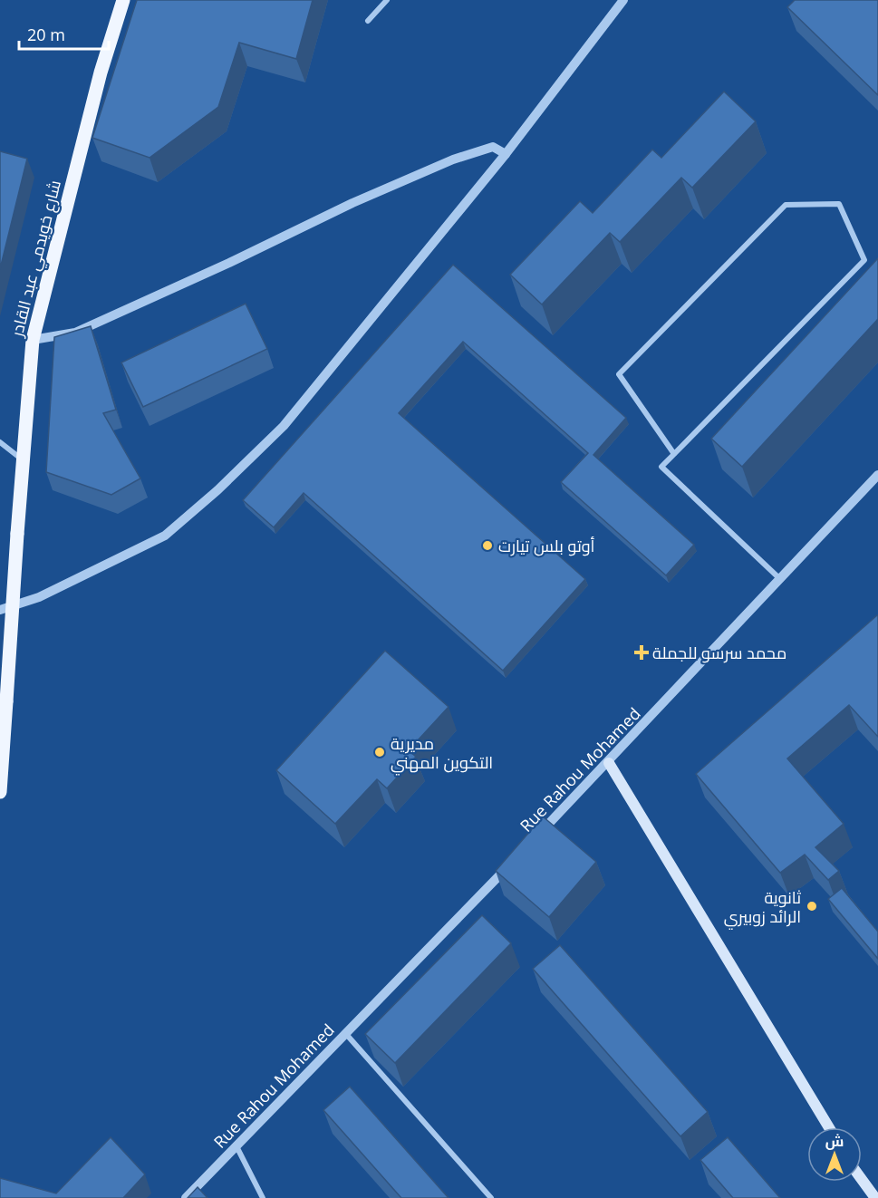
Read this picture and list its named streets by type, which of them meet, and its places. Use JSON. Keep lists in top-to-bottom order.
{
  "streets": {
    "main road": ["شارع خويدمي عبد القادر"],
    "street": ["Rue Rahou Mohamed"]
  },
  "places": {
    "other": ["أوتو بلس تيارت", "مديرية التكوين المهني", "ثانوية الرائد زوبيري"],
    "health": ["محمد سرسو للجملة"]
  },
  "scale_bar": "20 m",
  "north": "top"
}
